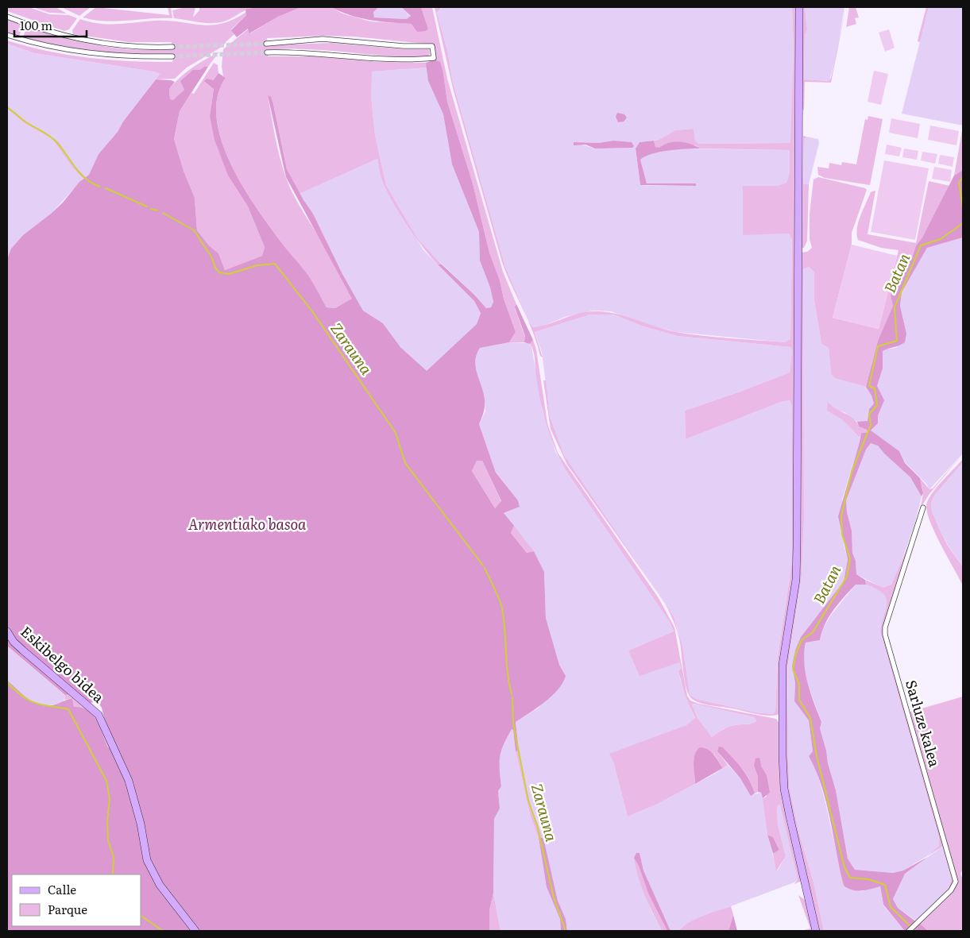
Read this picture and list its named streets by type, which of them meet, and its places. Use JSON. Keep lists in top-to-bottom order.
{
  "streets": {
    "street": ["Eskibelgo bidea", "Sarluze kalea"]
  },
  "water": ["Batan", "Zarauna"],
  "parks": ["Armentiako basoa"],
  "legend": ["Calle", "Parque"],
  "scale_bar": "100 m"
}
